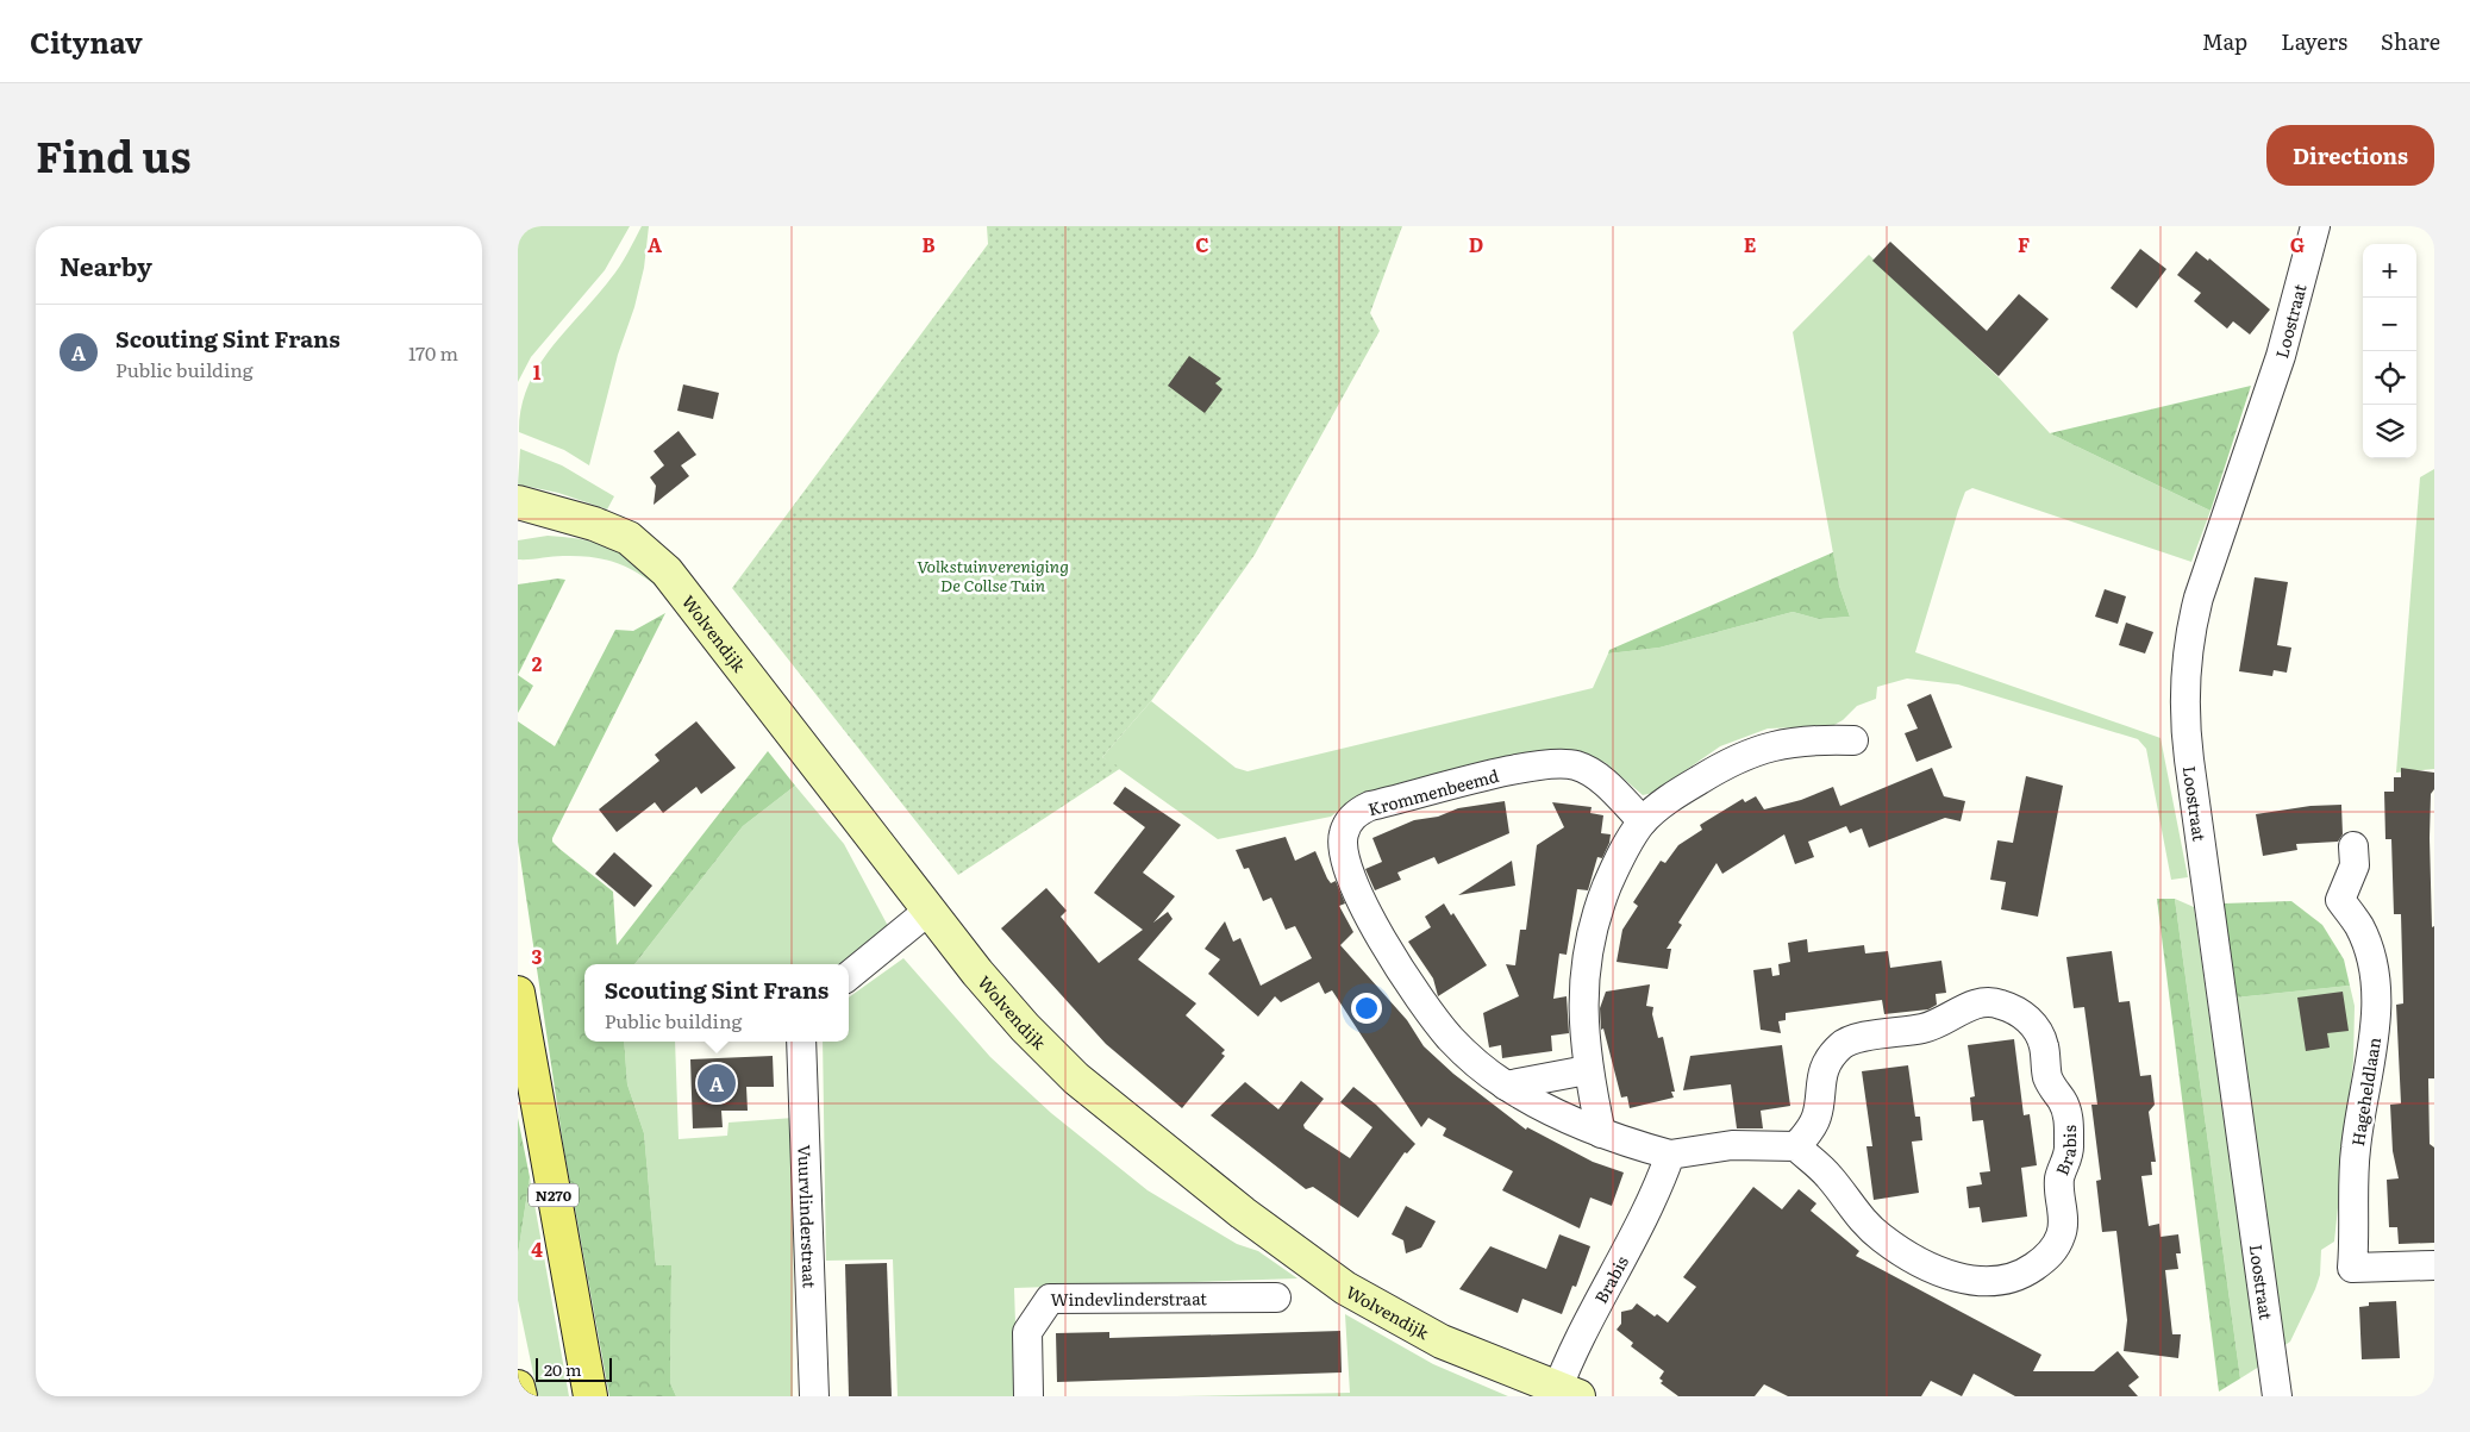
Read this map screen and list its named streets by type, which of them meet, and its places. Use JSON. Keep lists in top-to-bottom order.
{
  "streets": {
    "main road": ["N270"],
    "street": [
      "Loostraat",
      "Wolvendijk",
      "Krommenbeemd",
      "Hageheldlaan",
      "Brabis",
      "Vuurvlinderstraat",
      "Windevlinderstraat"
    ]
  },
  "crossings": [
    ["Wolvendijk", "Brabis"],
    ["Krommenbeemd", "Brabis"]
  ],
  "parks": ["Volkstuinvereniging De Collse Tuin"],
  "scale_bar": "20 m",
  "page": {
    "header": "Citynav",
    "nav": ["Map", "Layers", "Share"],
    "title": "Find us",
    "buttons": "Directions",
    "heading": "Nearby",
    "map_buttons": ["+", "−"],
    "list": [
      {
        "mark": "A",
        "name": "Scouting Sint Frans",
        "note": "Public building",
        "value": "170 m"
      }
    ],
    "popup": ["Scouting Sint Frans", "Public building"],
    "pins": "A",
    "scale": "20 m"
  },
  "grid": {
    "columns": [
      "A",
      "B",
      "C",
      "D",
      "E",
      "F",
      "G"
    ],
    "rows": [
      "1",
      "2",
      "3",
      "4"
    ]
  }
}
